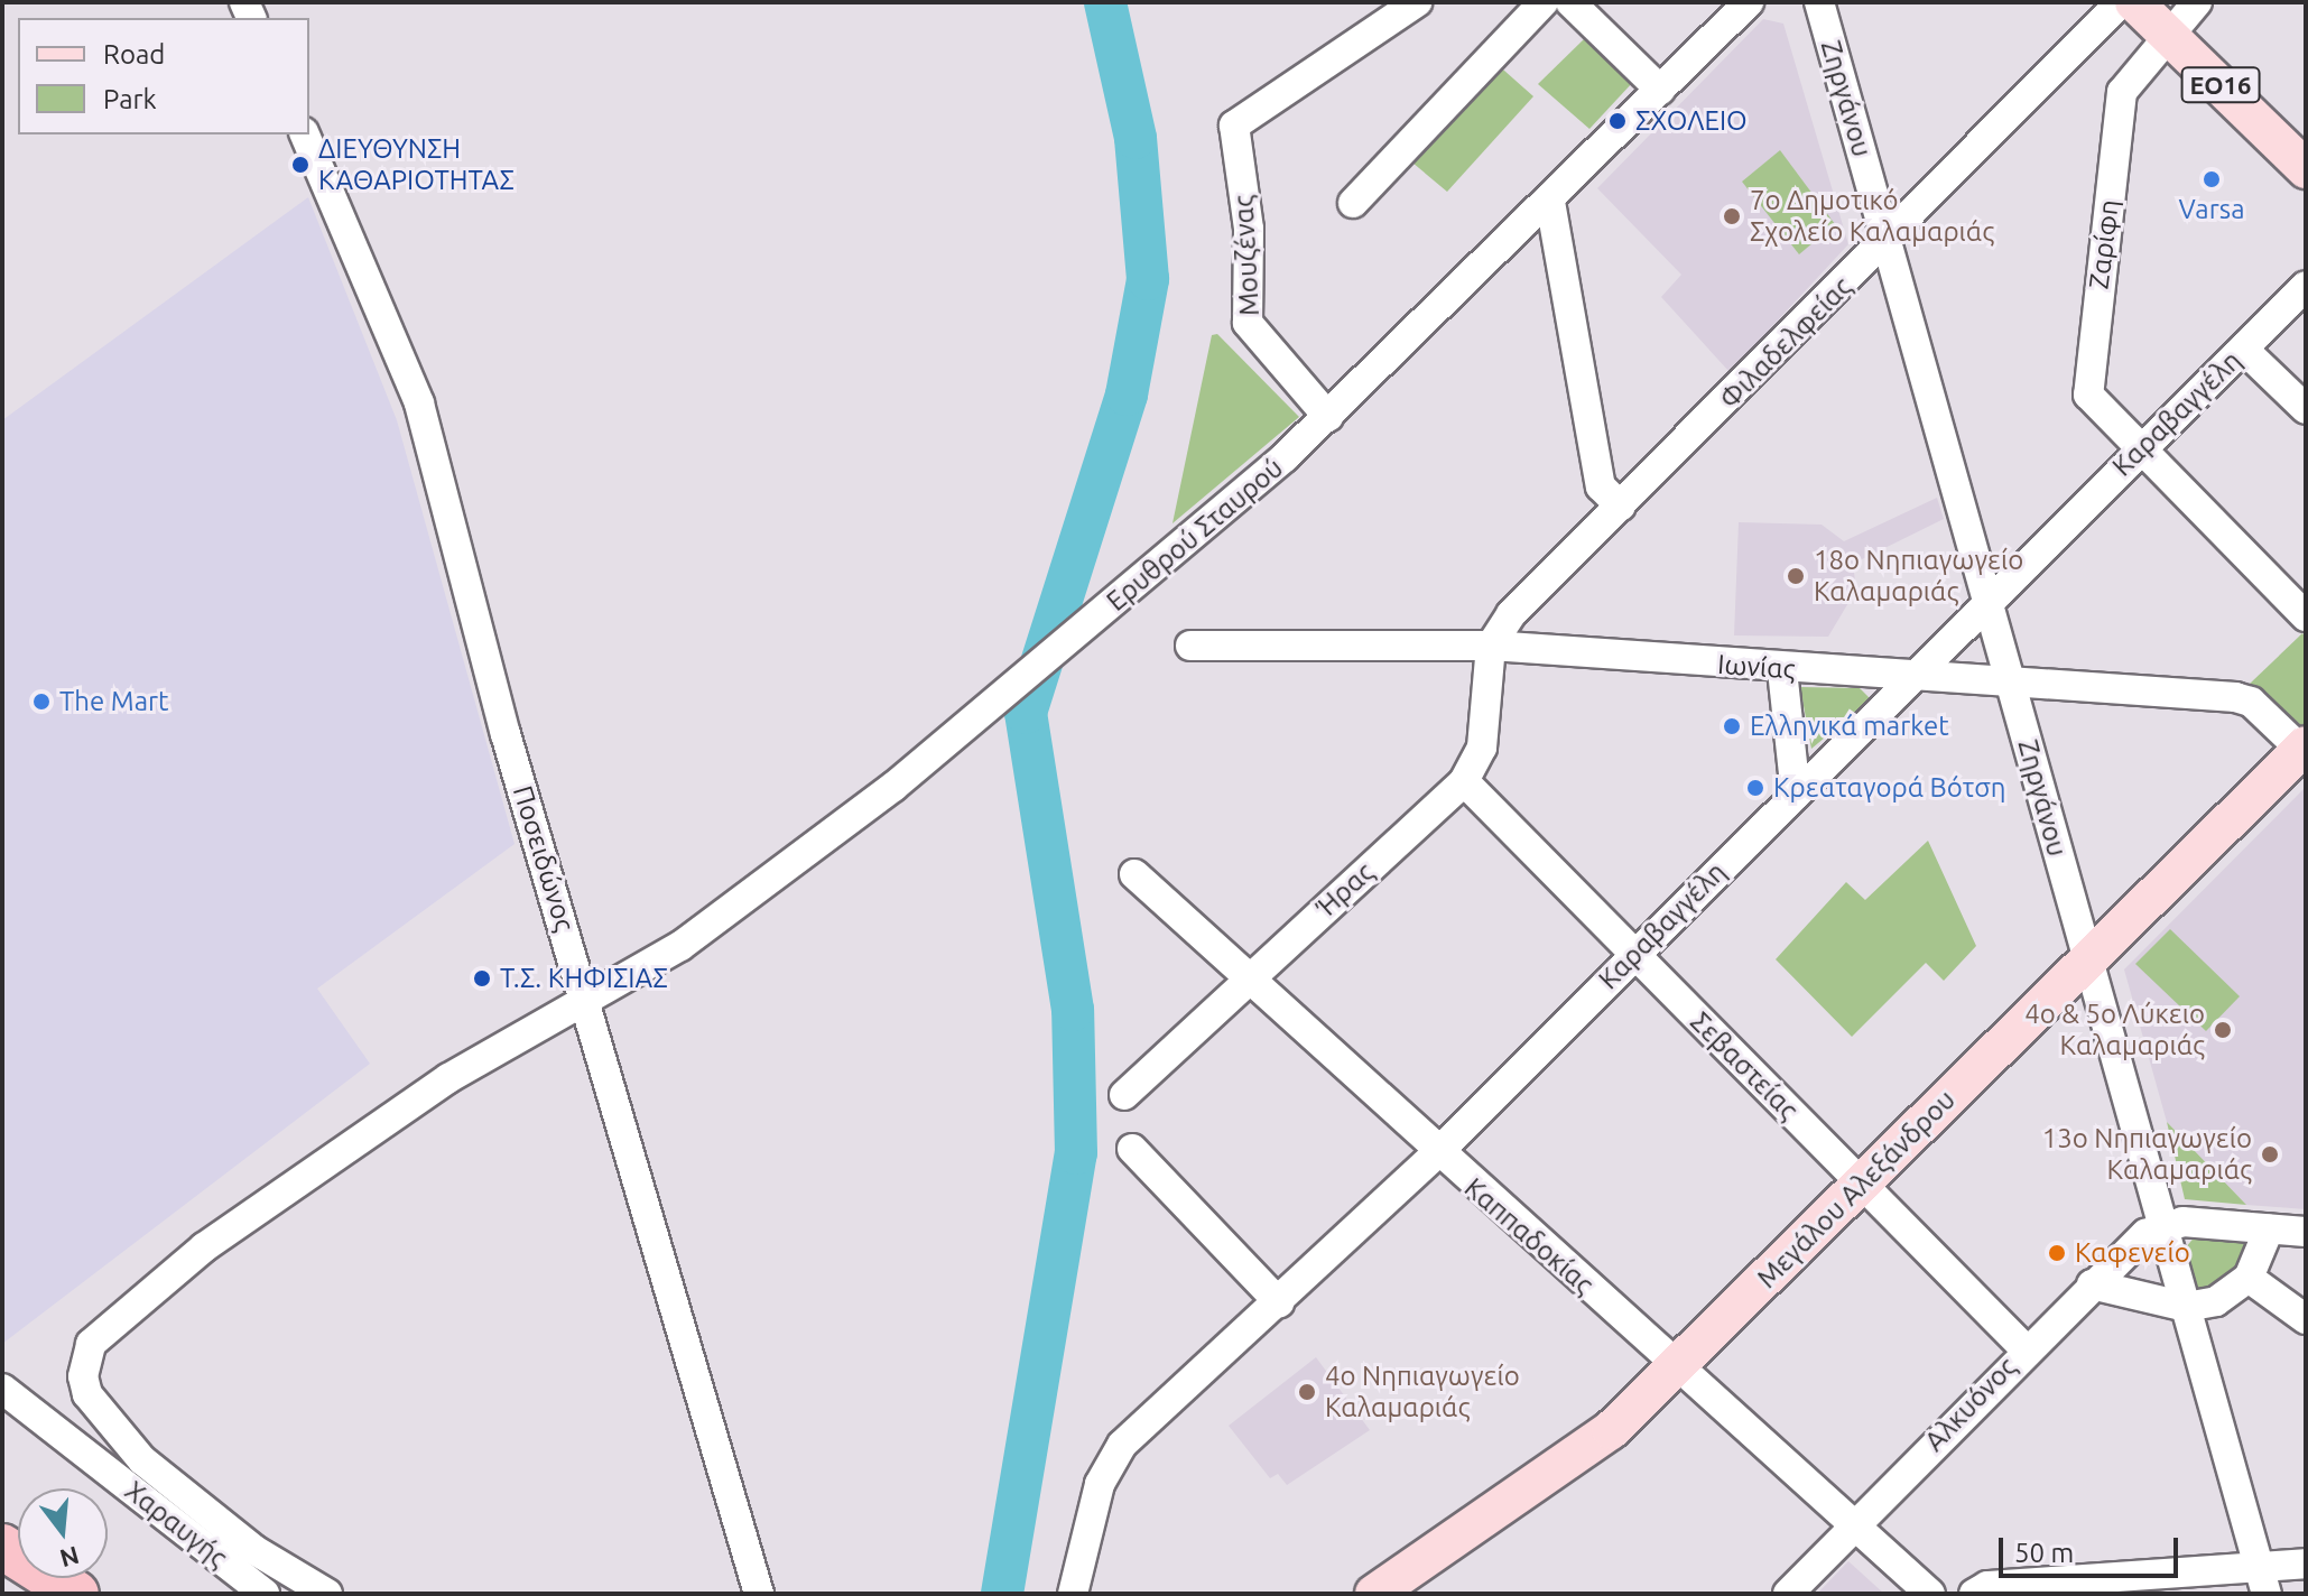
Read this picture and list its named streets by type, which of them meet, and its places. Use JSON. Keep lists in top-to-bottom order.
{
  "streets": {
    "main road": ["ΕΟ16", "Μεγάλου Αλεξάνδρου"],
    "street": [
      "Ζηργάνου",
      "Ζαρίφη",
      "Μουζένας",
      "Φιλαδελφείας",
      "Καραβαγγέλη",
      "Ερυθρού Σταυρού",
      "Ιωνίας",
      "Ποσειδώνος",
      "Ήρας",
      "Σεβαστείας",
      "Καππαδοκίας",
      "Αλκυόνος",
      "Χαραυγής"
    ]
  },
  "crossings": [
    ["ΕΟ16", "Ζαρίφη"],
    ["Ζηργάνου", "Φιλαδελφείας"],
    ["Ζηργάνου", "Καραβαγγέλη"],
    ["Ζηργάνου", "Ιωνίας"],
    ["Ζηργάνου", "Μεγάλου Αλεξάνδρου"],
    ["Ζηργάνου", "Αλκυόνος"],
    ["Ζαρίφη", "Καραβαγγέλη"],
    ["Μουζένας", "Ερυθρού Σταυρού"],
    ["Φιλαδελφείας", "Ιωνίας"],
    ["Φιλαδελφείας", "Ήρας"],
    ["Καραβαγγέλη", "Ιωνίας"],
    ["Καραβαγγέλη", "Σεβαστείας"],
    ["Καραβαγγέλη", "Καππαδοκίας"],
    ["Ερυθρού Σταυρού", "Ποσειδώνος"],
    ["Ιωνίας", "Ήρας"],
    ["Ιωνίας", "Μεγάλου Αλεξάνδρου"],
    ["Ήρας", "Σεβαστείας"],
    ["Ήρας", "Καππαδοκίας"],
    ["Σεβαστείας", "Μεγάλου Αλεξάνδρου"],
    ["Σεβαστείας", "Αλκυόνος"],
    ["Μεγάλου Αλεξάνδρου", "Καππαδοκίας"],
    ["Καππαδοκίας", "Αλκυόνος"]
  ],
  "places": [
    "ΣΧΟΛΕΙΟ",
    "ΔΙΕΥΘΥΝΣΗ ΚΑΘΑΡΙΟΤΗΤΑΣ",
    "Varsa",
    "7o Δημοτικό Σχολείο Καλαμαριάς",
    "18ο Νηπιαγωγείο Καλαμαριάς",
    "The Mart",
    "Ελληνικά market",
    "Κρεαταγορά Βότση",
    "Τ.Σ. ΚΗΦΙΣΙΑΣ",
    "4ο & 5ο Λύκειο Καλαμαριάς",
    "13ο Νηπιαγωγείο Καλαμαριάς",
    "Καφενείο",
    "4ο Νηπιαγωγείο Καλαμαριάς"
  ],
  "legend": ["Road", "Park"],
  "scale_bar": "50 m",
  "north": "bottom"
}
